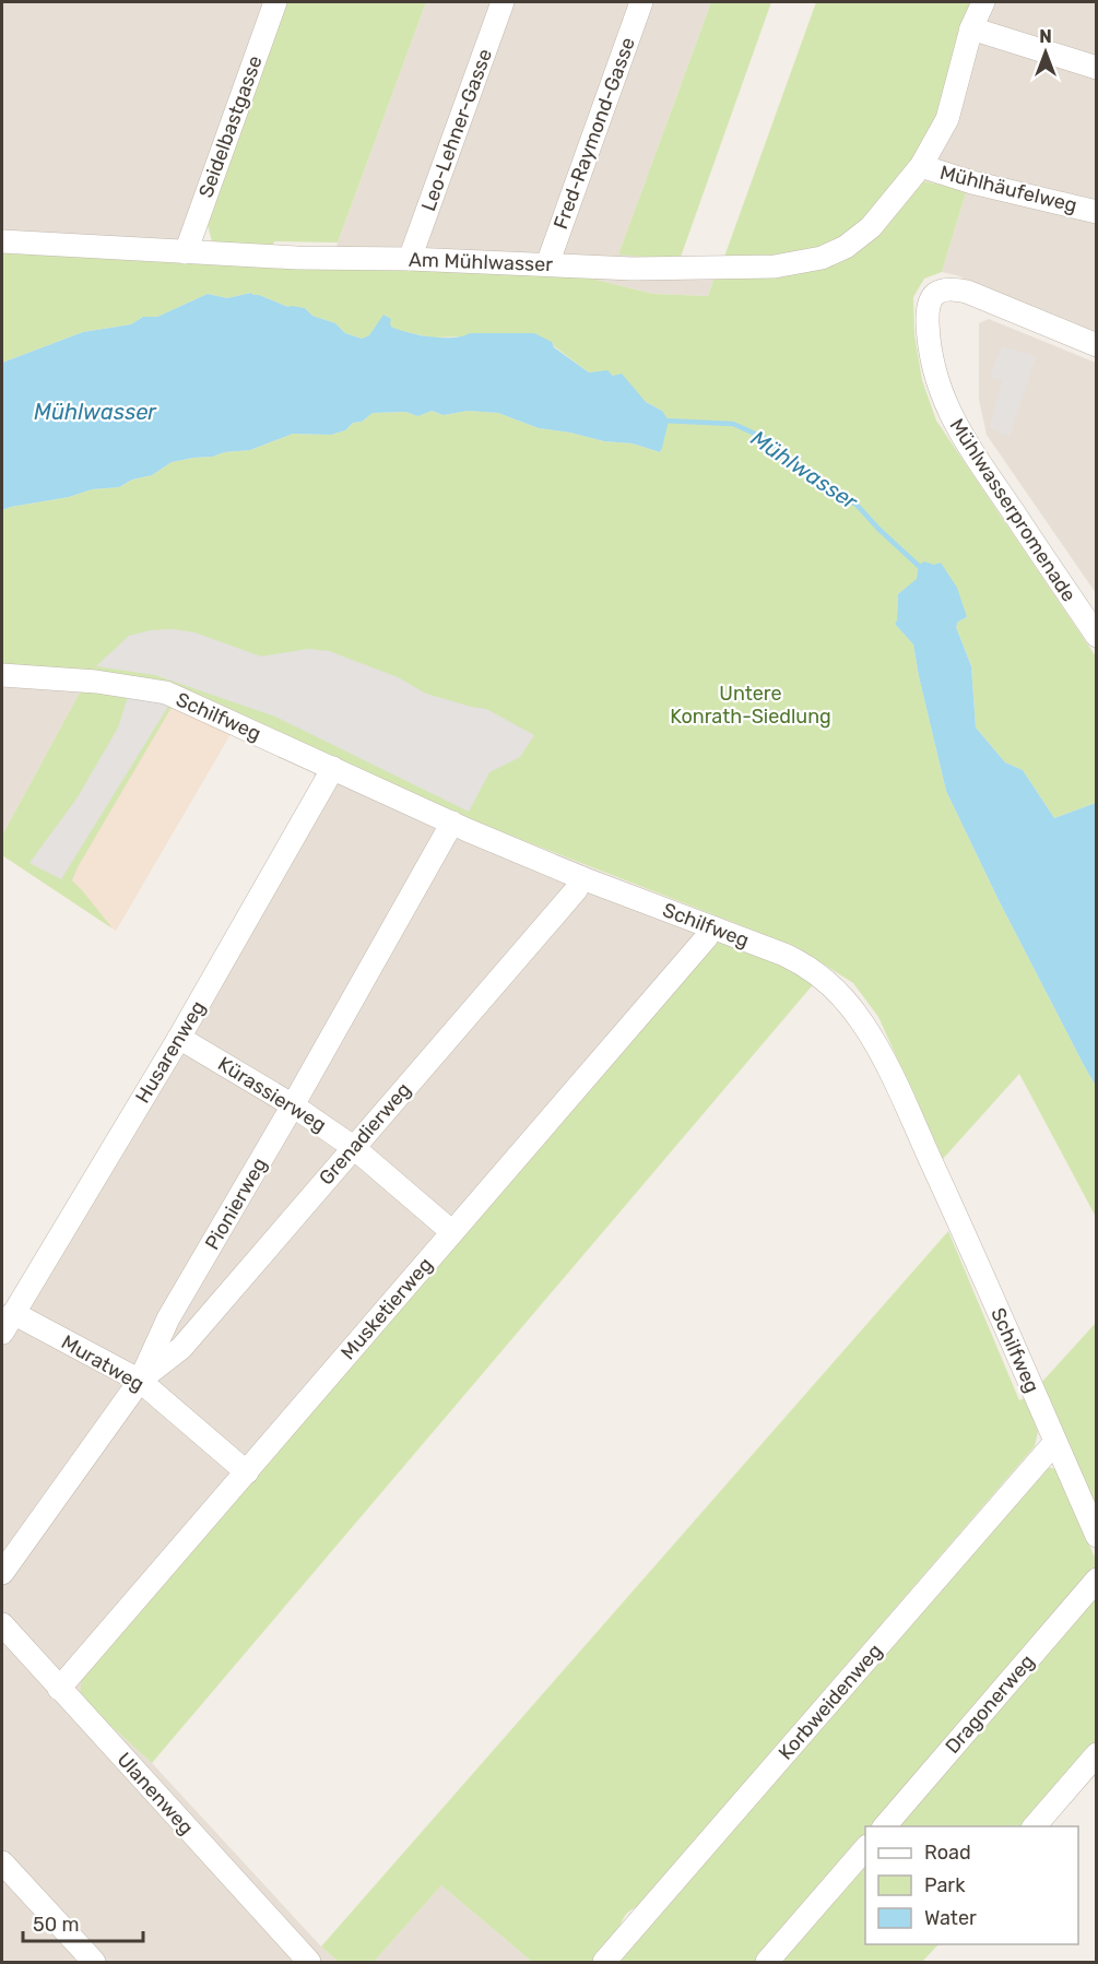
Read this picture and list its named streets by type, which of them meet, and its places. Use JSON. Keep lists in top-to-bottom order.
{
  "streets": {
    "street": [
      "Seidelbastgasse",
      "Leo-Lehner-Gasse",
      "Fred-Raymond-Gasse",
      "Mühlhäufelweg",
      "Am Mühlwasser",
      "Mühlwasserpromenade",
      "Schilfweg",
      "Husarenweg",
      "Kürassierweg",
      "Grenadierweg",
      "Pionierweg",
      "Musketierweg",
      "Muratweg",
      "Korbweidenweg",
      "Dragonerweg",
      "Ulanenweg"
    ]
  },
  "crossings": [
    ["Seidelbastgasse", "Am Mühlwasser"],
    ["Leo-Lehner-Gasse", "Am Mühlwasser"],
    ["Fred-Raymond-Gasse", "Am Mühlwasser"],
    ["Mühlhäufelweg", "Am Mühlwasser"],
    ["Schilfweg", "Husarenweg"],
    ["Schilfweg", "Grenadierweg"],
    ["Schilfweg", "Pionierweg"],
    ["Schilfweg", "Musketierweg"],
    ["Schilfweg", "Korbweidenweg"],
    ["Husarenweg", "Kürassierweg"],
    ["Husarenweg", "Muratweg"],
    ["Kürassierweg", "Grenadierweg"],
    ["Kürassierweg", "Pionierweg"],
    ["Kürassierweg", "Musketierweg"],
    ["Grenadierweg", "Pionierweg"],
    ["Grenadierweg", "Muratweg"],
    ["Pionierweg", "Muratweg"],
    ["Musketierweg", "Muratweg"],
    ["Musketierweg", "Ulanenweg"]
  ],
  "water": ["Mühlwasser"],
  "parks": ["Untere Konrath-Siedlung"],
  "legend": ["Road", "Park", "Water"],
  "scale_bar": "50 m",
  "north": "top"
}
